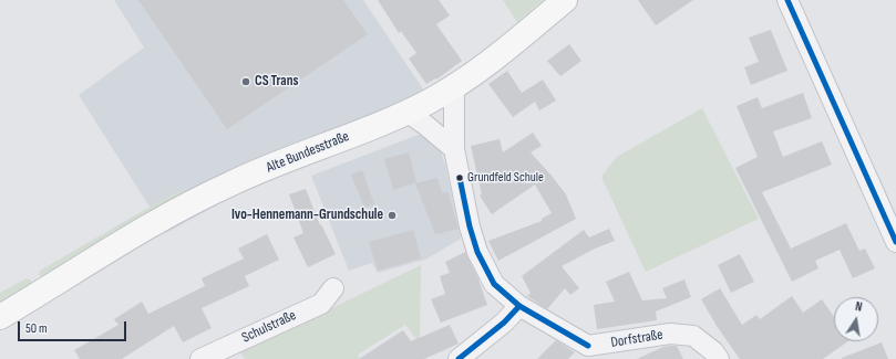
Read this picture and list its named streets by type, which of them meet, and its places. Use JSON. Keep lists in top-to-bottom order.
{
  "streets": {
    "main road": ["Alte Bundesstraße"],
    "street": ["Schulstraße", "Dorfstraße"]
  },
  "crossings": [
    ["Alte Bundesstraße", "Dorfstraße"]
  ],
  "places": ["CS Trans", "Grundfeld Schule", "Ivo-Hennemann-Grundschule"],
  "scale_bar": "50 m",
  "north": "top"
}
